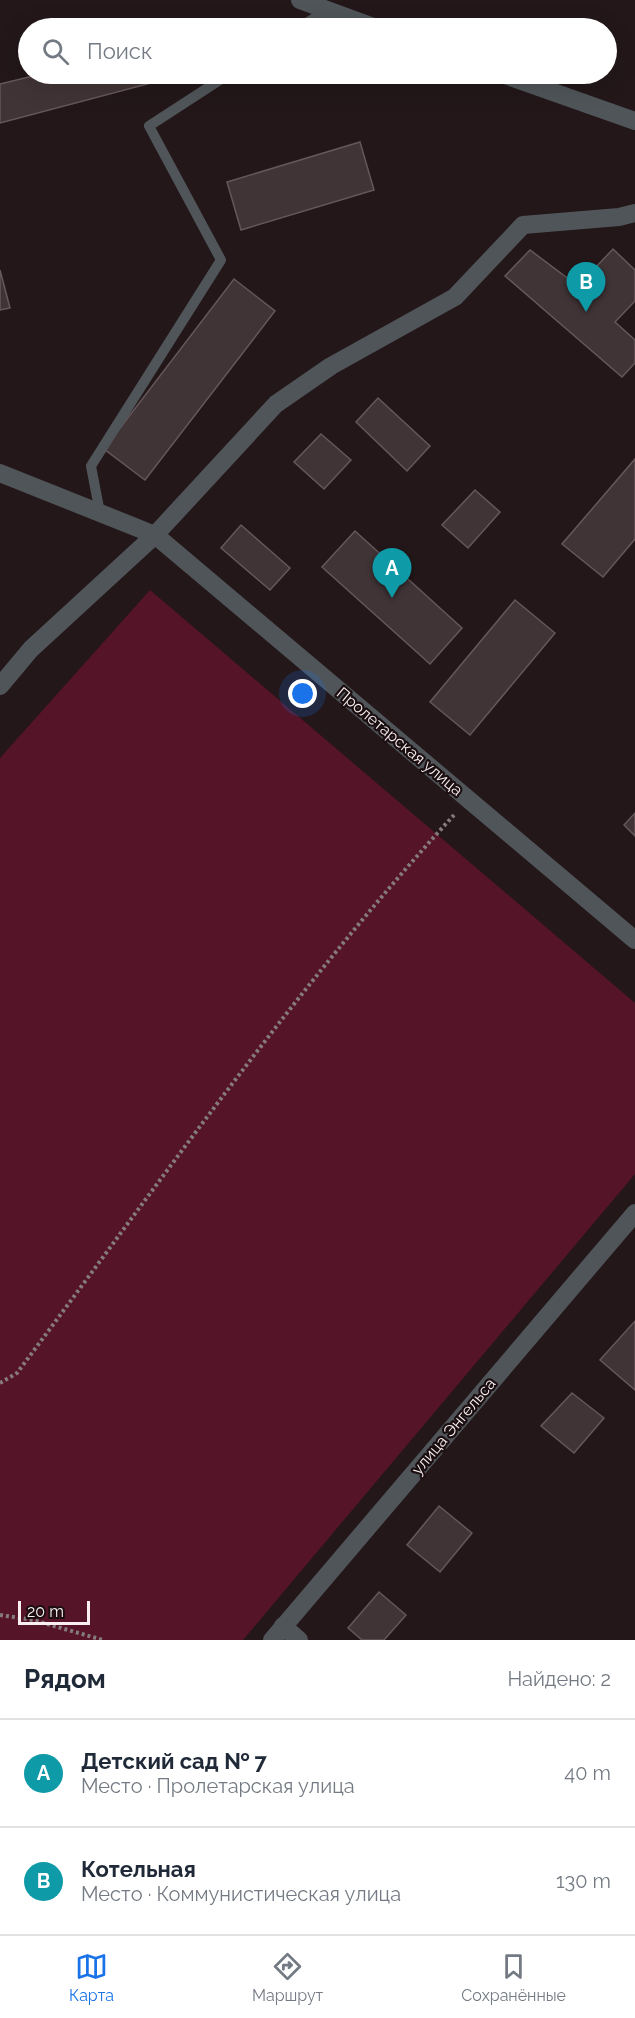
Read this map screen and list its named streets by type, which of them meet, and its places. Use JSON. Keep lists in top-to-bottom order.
{
  "streets": {
    "street": ["Пролетарская улица", "улица Энгельса"]
  },
  "scale_bar": "20 m",
  "page": {
    "search": "Поиск",
    "pins": ["B", "A"],
    "scale": "20 m",
    "heading": ["Рядом", "Найдено: 2"],
    "list": [
      {
        "mark": "A",
        "name": "Детский сад № 7",
        "note": "Место · Пролетарская улица",
        "value": "40 m"
      },
      {
        "mark": "B",
        "name": "Котельная",
        "note": "Место · Коммунистическая улица",
        "value": "130 m"
      }
    ],
    "nav": ["Карта", "Маршрут", "Сохранённые"]
  }
}
